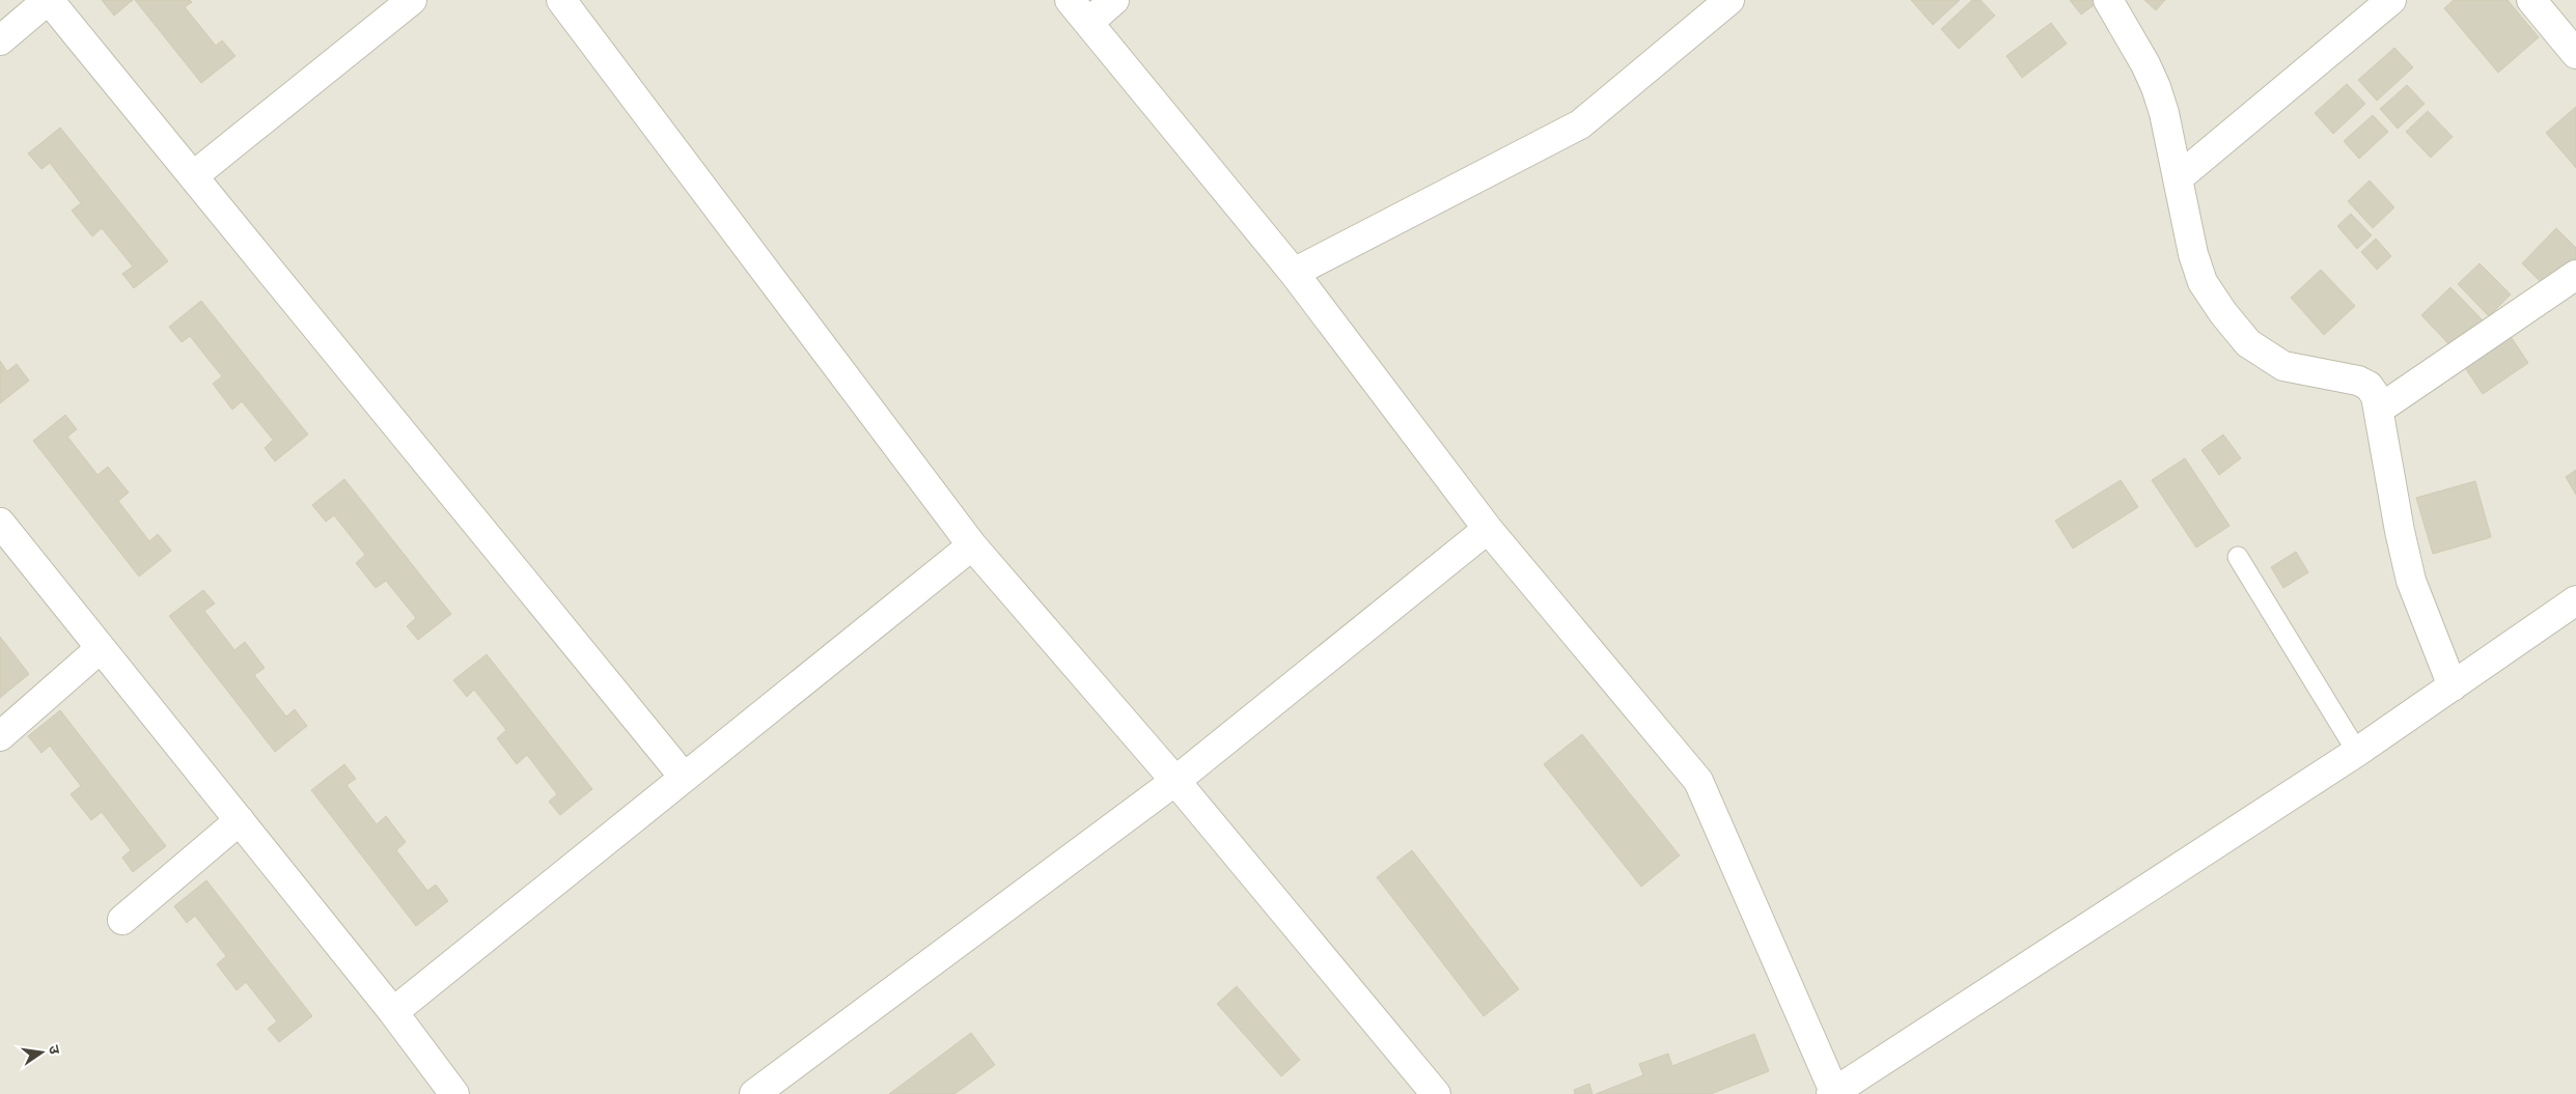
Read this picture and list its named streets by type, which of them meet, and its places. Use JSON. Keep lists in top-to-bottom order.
{
  "north": "right"
}
